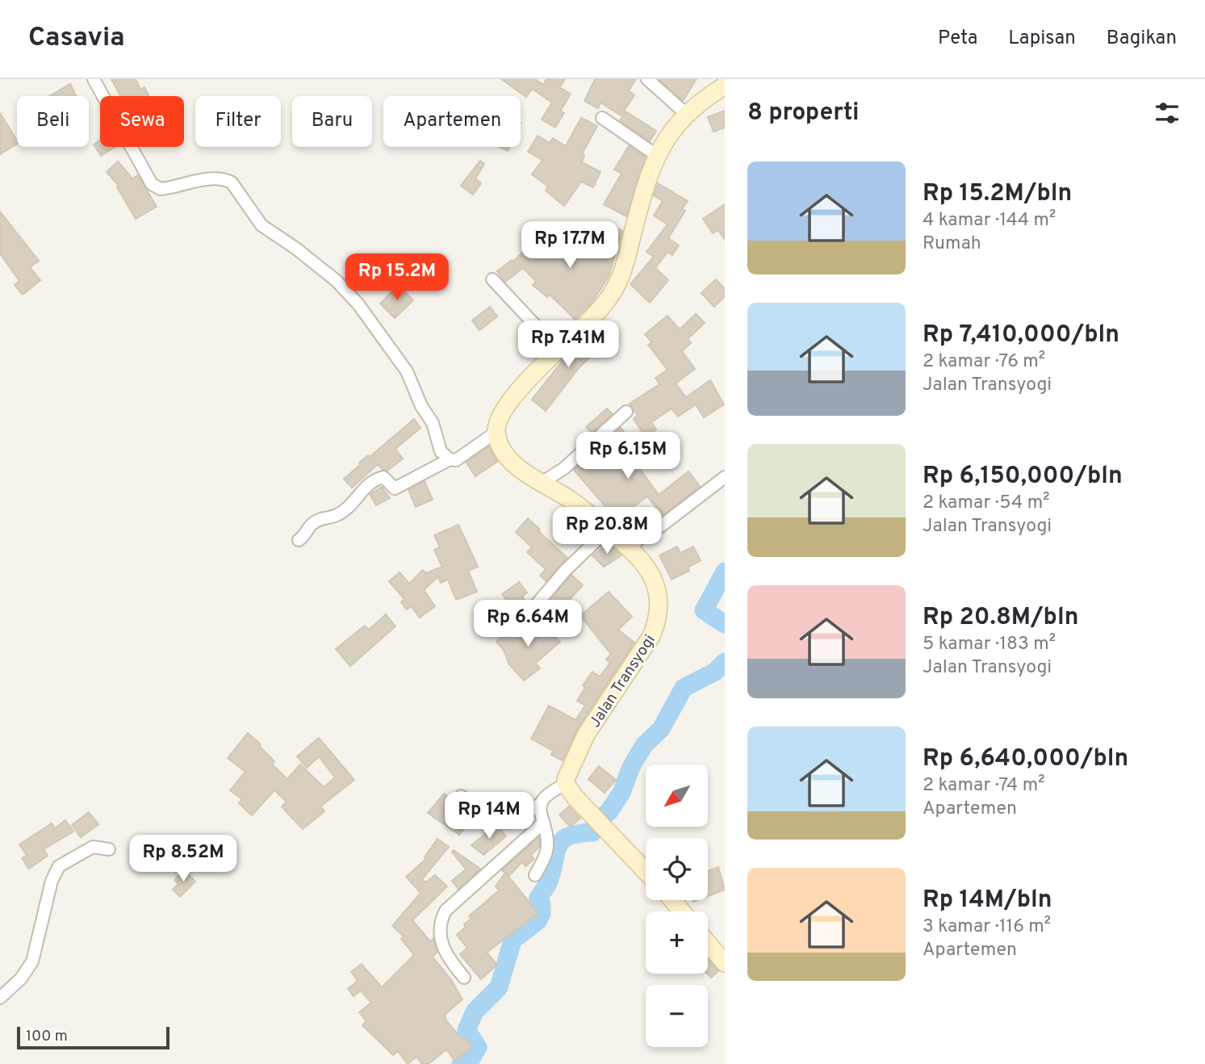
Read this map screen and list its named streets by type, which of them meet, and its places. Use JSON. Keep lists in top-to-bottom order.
{
  "streets": {
    "main road": ["Jalan Transyogi"]
  },
  "scale_bar": "100 m",
  "north": "bottom left",
  "page": {
    "header": "Casavia",
    "nav": ["Peta", "Lapisan", "Bagikan"],
    "heading": "8 properti",
    "chip": [
      "Beli",
      "Sewa",
      "Filter",
      "Baru",
      "Apartemen"
    ],
    "list": [
      {
        "name": "Rp 15.2M/bln",
        "note": "4 kamar · 144 m² · Rumah"
      },
      {
        "name": "Rp 7,410,000/bln",
        "note": "2 kamar · 76 m² · Jalan Transyogi"
      },
      {
        "name": "Rp 6,150,000/bln",
        "note": "2 kamar · 54 m² · Jalan Transyogi"
      },
      {
        "name": "Rp 20.8M/bln",
        "note": "5 kamar · 183 m² · Jalan Transyogi"
      },
      {
        "name": "Rp 6,640,000/bln",
        "note": "2 kamar · 74 m² · Apartemen"
      },
      {
        "name": "Rp 14M/bln",
        "note": "3 kamar · 116 m² · Apartemen"
      }
    ],
    "price": [
      "Rp 17.7M",
      "Rp 15.2M",
      "Rp 7.41M",
      "Rp 6.15M",
      "Rp 20.8M",
      "Rp 6.64M",
      "Rp 14M",
      "Rp 8.52M"
    ],
    "map_buttons": ["+", "−"],
    "scale": "100 m"
  }
}
